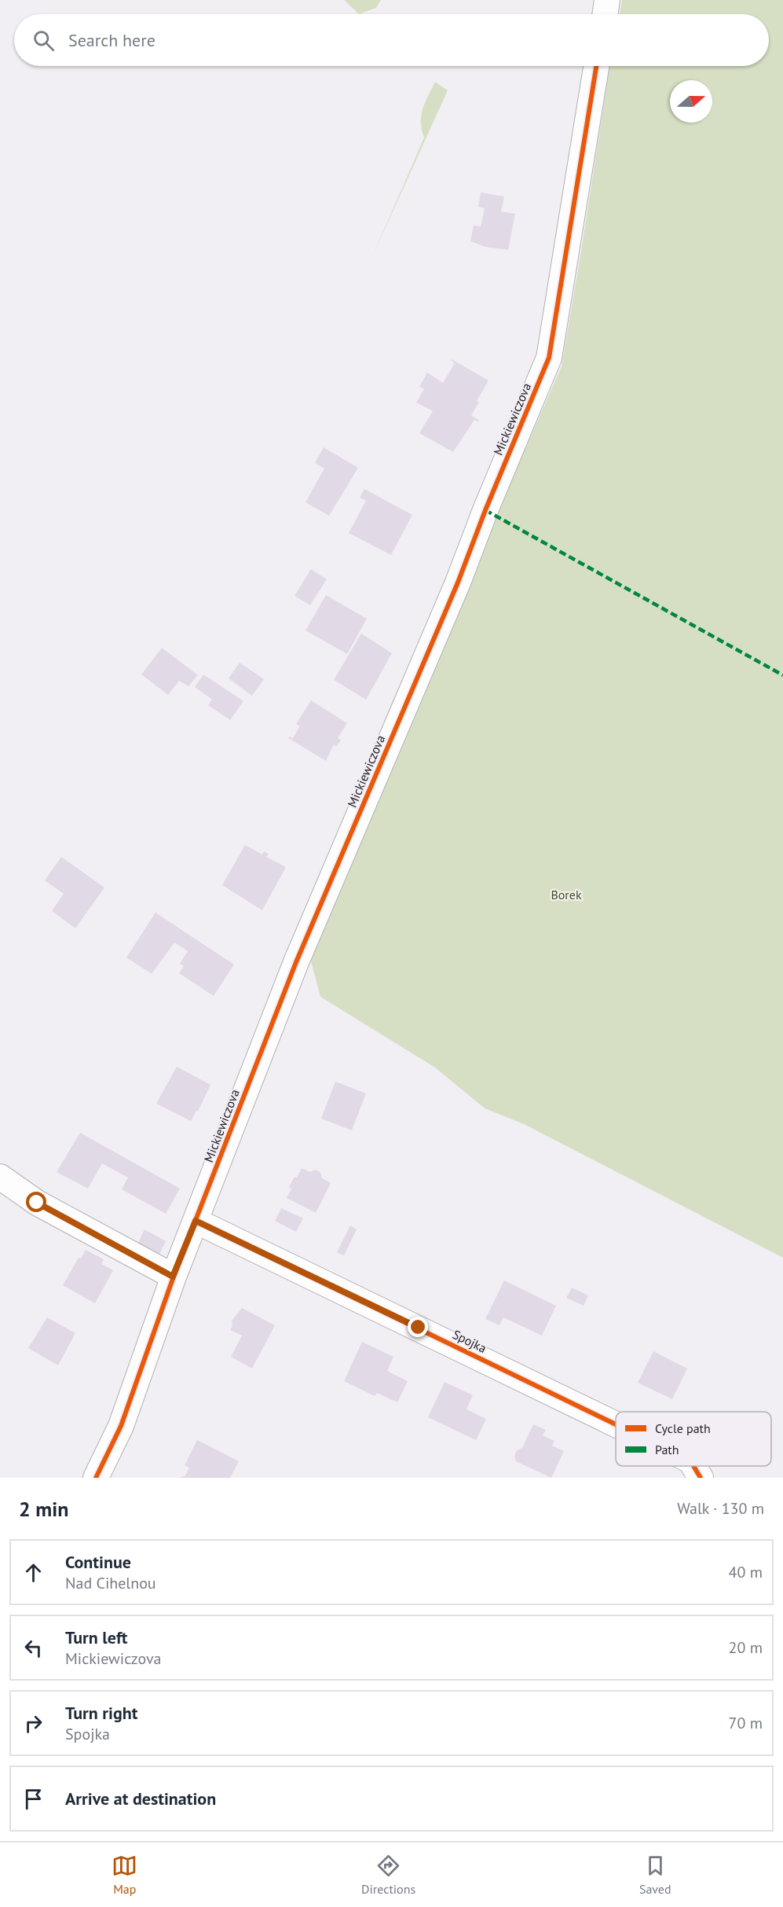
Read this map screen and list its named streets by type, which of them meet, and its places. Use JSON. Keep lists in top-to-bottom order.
{
  "streets": {
    "street": ["Mickiewiczova", "Spojka"]
  },
  "crossings": [
    ["Mickiewiczova", "Spojka"]
  ],
  "parks": ["Borek"],
  "legend": ["Cycle path", "Path"],
  "north": "right",
  "page": {
    "search": "Search here",
    "heading": ["2 min", "Walk · 130 m"],
    "list": [
      ["Continue", "Nad Cihelnou", "40 m"],
      ["Turn left", "Mickiewiczova", "20 m"],
      ["Turn right", "Spojka", "70 m"],
      "Arrive at destination"
    ],
    "nav": ["Map", "Directions", "Saved"]
  }
}
